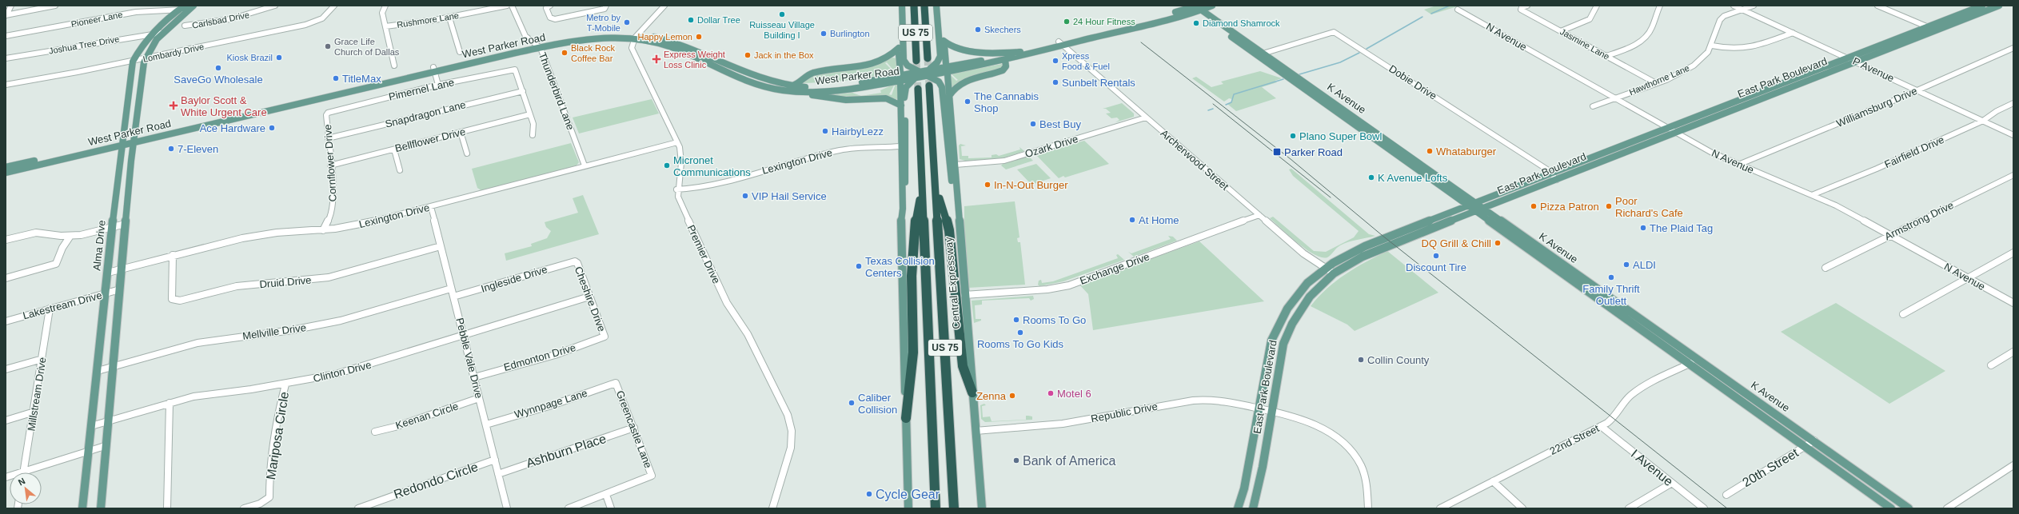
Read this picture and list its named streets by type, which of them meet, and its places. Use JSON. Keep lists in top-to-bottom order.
{
  "streets": {
    "highway": ["US 75", "Central Expressway"],
    "main road": [
      "West Parker Road",
      "East Park Boulevard",
      "K Avenue",
      "Alma Drive"
    ],
    "street": [
      "Pioneer Lane",
      "Carlsbad Drive",
      "Rushmore Lane",
      "N Avenue",
      "Jasmine Lane",
      "Joshua Tree Drive",
      "Lombardy Drive",
      "P Avenue",
      "Hawthorne Lane",
      "Dobie Drive",
      "Pimernel Lane",
      "Thunderbird Lane",
      "Williamsburg Drive",
      "Snapdragon Lane",
      "Bellflower Drive",
      "Ozark Drive",
      "Fairfield Drive",
      "Archerwood Street",
      "Lexington Drive",
      "Cornflower Drive",
      "Armstrong Drive",
      "Premier Drive",
      "Exchange Drive",
      "Ingleside Drive",
      "Druid Drive",
      "Cheshire Drive",
      "Lakestream Drive",
      "Mellville Drive",
      "Edmonton Drive",
      "Pebble Vale Drive",
      "Clinton Drive",
      "Millstream Drive",
      "Wynnpage Lane",
      "Republic Drive",
      "Keenan Circle",
      "Greencastle Lane",
      "Mariposa Circle",
      "22nd Street",
      "Ashburn Place",
      "I Avenue",
      "20th Street",
      "Redondo Circle"
    ]
  },
  "crossings": [
    ["Pioneer Lane", "Alma Drive"],
    ["N Avenue", "East Park Boulevard"],
    ["N Avenue", "Hawthorne Lane"],
    ["N Avenue", "Williamsburg Drive"],
    ["N Avenue", "Fairfield Drive"],
    ["N Avenue", "Armstrong Drive"],
    ["Jasmine Lane", "Hawthorne Lane"],
    ["Joshua Tree Drive", "Alma Drive"],
    ["West Parker Road", "Thunderbird Lane"],
    ["West Parker Road", "Alma Drive"],
    ["Lombardy Drive", "Alma Drive"],
    ["P Avenue", "East Park Boulevard"],
    ["P Avenue", "Hawthorne Lane"],
    ["P Avenue", "Williamsburg Drive"],
    ["P Avenue", "Fairfield Drive"],
    ["East Park Boulevard", "Dobie Drive"],
    ["East Park Boulevard", "K Avenue"],
    ["East Park Boulevard", "Archerwood Street"],
    ["East Park Boulevard", "Republic Drive"],
    ["Dobie Drive", "K Avenue"],
    ["Pimernel Lane", "Snapdragon Lane"],
    ["Pimernel Lane", "Cornflower Drive"],
    ["Thunderbird Lane", "Lexington Drive"],
    ["K Avenue", "22nd Street"],
    ["K Avenue", "20th Street"],
    ["Snapdragon Lane", "Cornflower Drive"],
    ["Bellflower Drive", "Cornflower Drive"],
    ["Ozark Drive", "Archerwood Street"],
    ["Ozark Drive", "Central Expressway"],
    ["Archerwood Street", "Exchange Drive"],
    ["Lexington Drive", "Cornflower Drive"],
    ["Lexington Drive", "Alma Drive"],
    ["Lexington Drive", "Premier Drive"],
    ["Lexington Drive", "Druid Drive"],
    ["Lexington Drive", "Pebble Vale Drive"],
    ["Alma Drive", "Lakestream Drive"],
    ["Alma Drive", "Mellville Drive"],
    ["Alma Drive", "Clinton Drive"],
    ["Exchange Drive", "Central Expressway"],
    ["Ingleside Drive", "Cheshire Drive"],
    ["Ingleside Drive", "Pebble Vale Drive"],
    ["Druid Drive", "Pebble Vale Drive"],
    ["Central Expressway", "Republic Drive"],
    ["Cheshire Drive", "Edmonton Drive"],
    ["Cheshire Drive", "Clinton Drive"],
    ["Lakestream Drive", "Millstream Drive"],
    ["Mellville Drive", "Pebble Vale Drive"],
    ["Edmonton Drive", "Pebble Vale Drive"],
    ["Pebble Vale Drive", "Clinton Drive"],
    ["Pebble Vale Drive", "Wynnpage Lane"],
    ["Pebble Vale Drive", "Keenan Circle"],
    ["Pebble Vale Drive", "Ashburn Place"],
    ["Pebble Vale Drive", "Redondo Circle"],
    ["Clinton Drive", "Mariposa Circle"],
    ["Wynnpage Lane", "Greencastle Lane"],
    ["Greencastle Lane", "Ashburn Place"],
    ["22nd Street", "I Avenue"]
  ],
  "places": {
    "other": [
      "Ruisseau Village Building I",
      "Dollar Tree",
      "24 Hour Fitness",
      "Metro by T-Mobile",
      "Diamond Shamrock",
      "Skechers",
      "Burlington",
      "Happy Lemon",
      "Grace Life Church of Dallas",
      "Black Rock Coffee Bar",
      "Jack in the Box",
      "Kiosk Brazil",
      "Xpress Food & Fuel",
      "SaveGo Wholesale",
      "TitleMax",
      "Sunbelt Rentals",
      "The Cannabis Shop",
      "Best Buy",
      "Ace Hardware",
      "HairbyLezz",
      "Plano Super Bowl",
      "7-Eleven",
      "Whataburger",
      "Micronet Communications",
      "K Avenue Lofts",
      "In-N-Out Burger",
      "VIP Hail Service",
      "Pizza Patron",
      "Poor Richard's Cafe",
      "At Home",
      "The Plaid Tag",
      "DQ Grill & Chill",
      "Discount Tire",
      "ALDI",
      "Texas Collision Centers",
      "Family Thrift Outlett",
      "Rooms To Go",
      "Rooms To Go Kids",
      "Collin County",
      "Motel 6",
      "Zenna",
      "Caliber Collision",
      "Bank of America",
      "Cycle Gear"
    ],
    "health": ["Express Weight Loss Clinic", "Baylor Scott & White Urgent Care"],
    "transit": ["Parker Road"]
  },
  "north": "top left"
}
